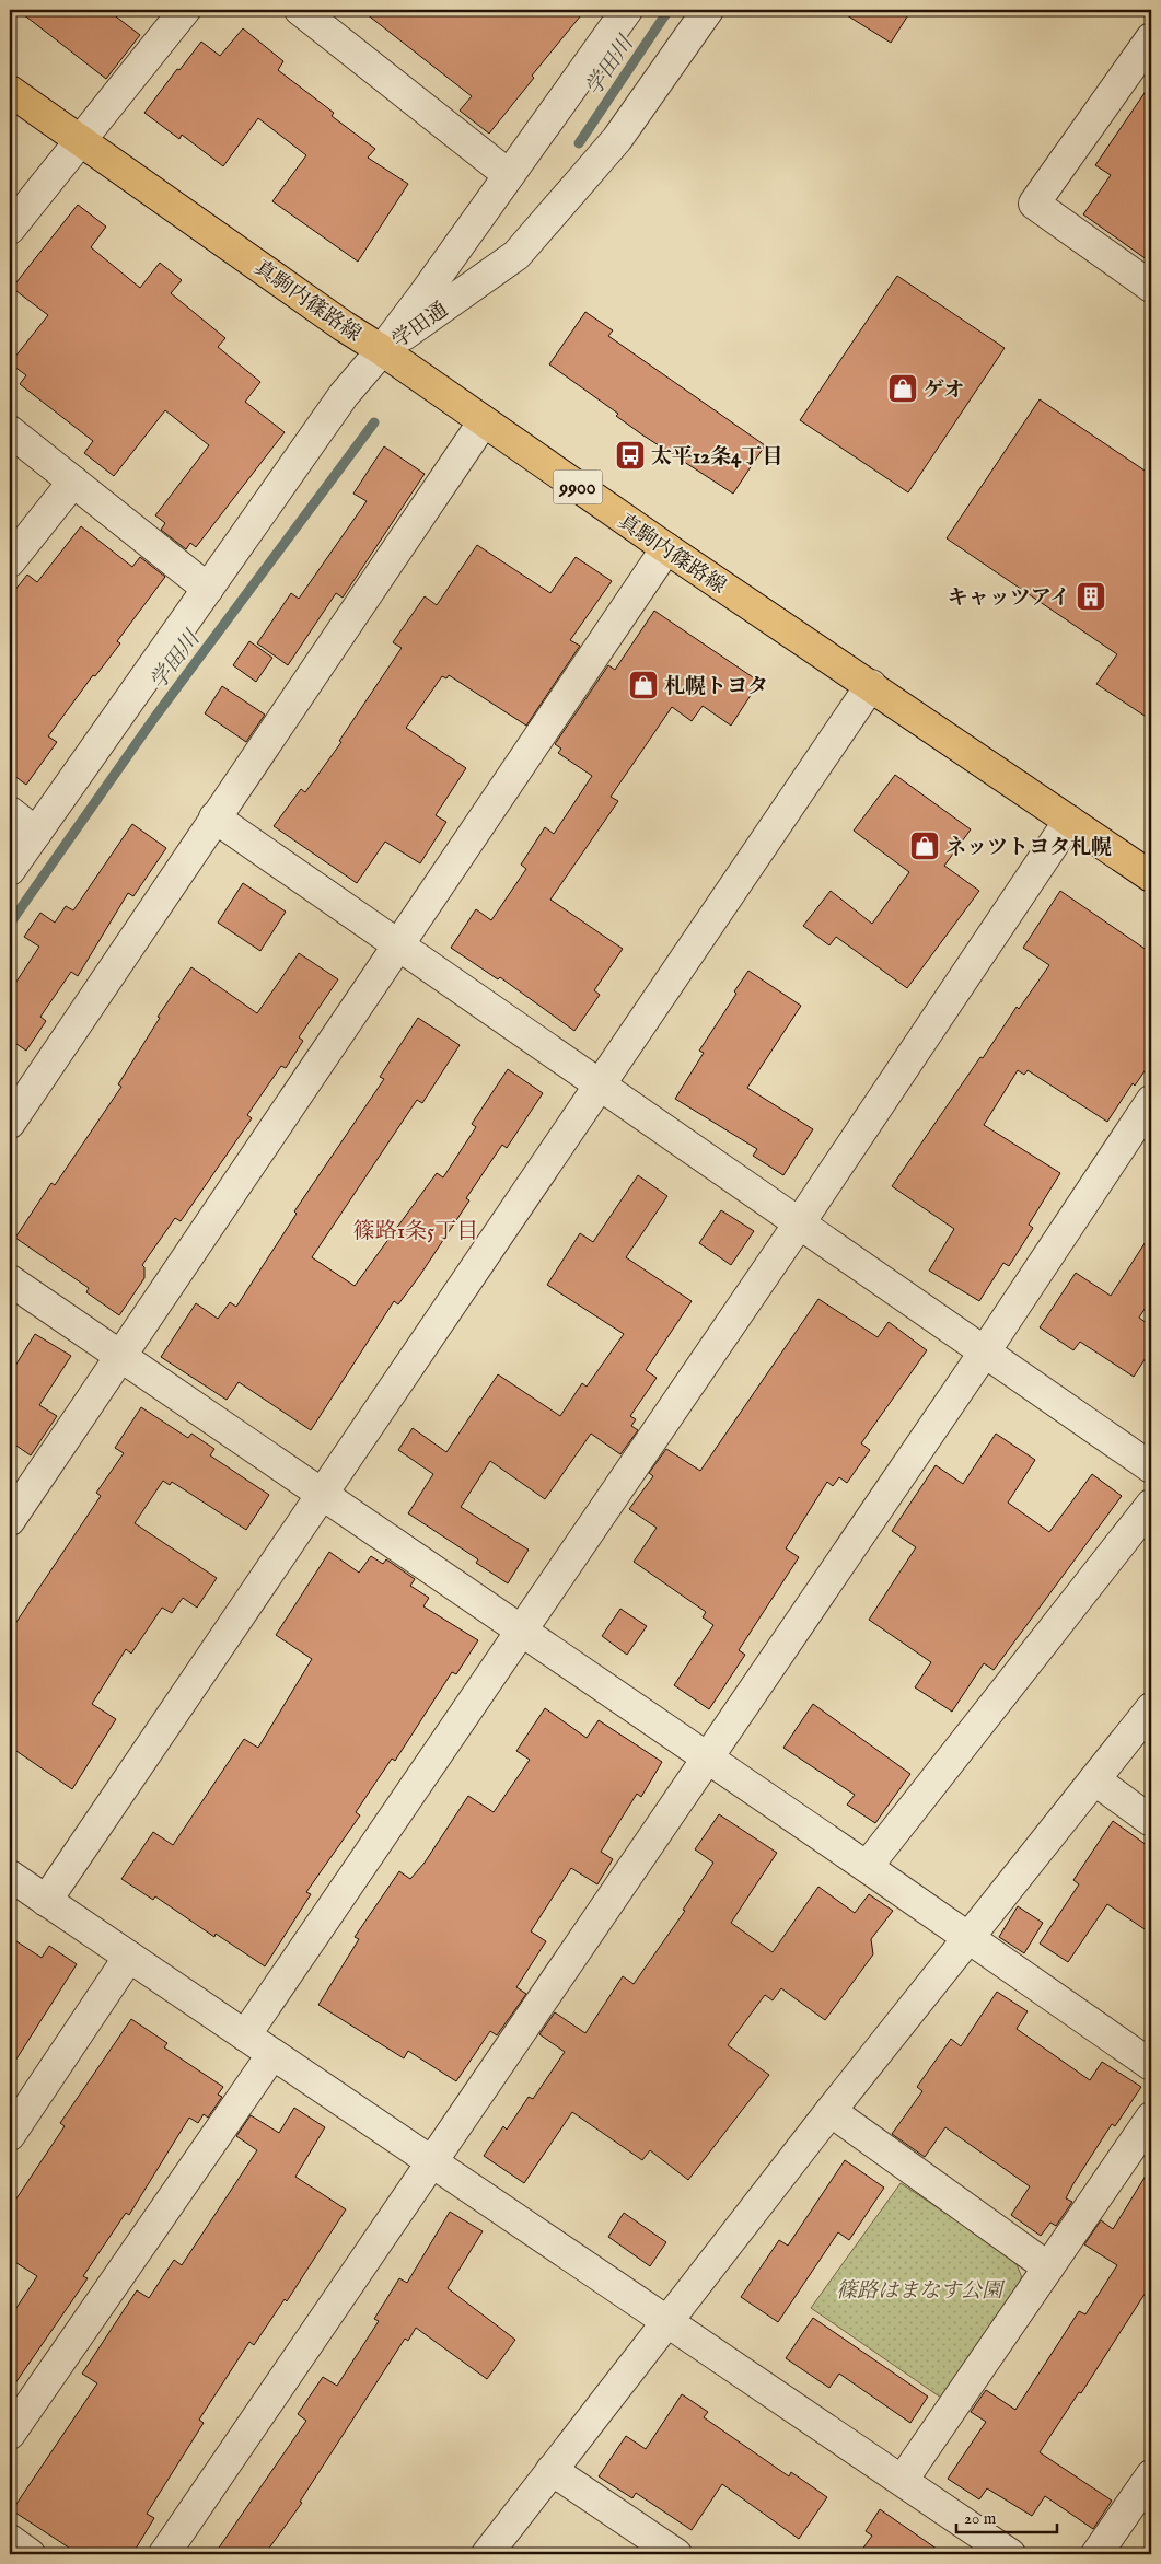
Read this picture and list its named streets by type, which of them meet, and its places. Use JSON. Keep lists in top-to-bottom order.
{
  "streets": {
    "main road": ["真駒内篠路線", "9900"],
    "street": ["学田通"]
  },
  "crossings": [
    ["真駒内篠路線", "学田通"]
  ],
  "districts": ["篠路1条5丁目"],
  "water": ["学田川"],
  "parks": ["篠路はまなす公園"],
  "places": {
    "shop": ["ゲオ", "札幌トヨタ", "ネッツトヨタ札幌"],
    "bus stop": ["太平12条4丁目"],
    "building": ["キャッツアイ"]
  },
  "scale_bar": "20 m"
}
